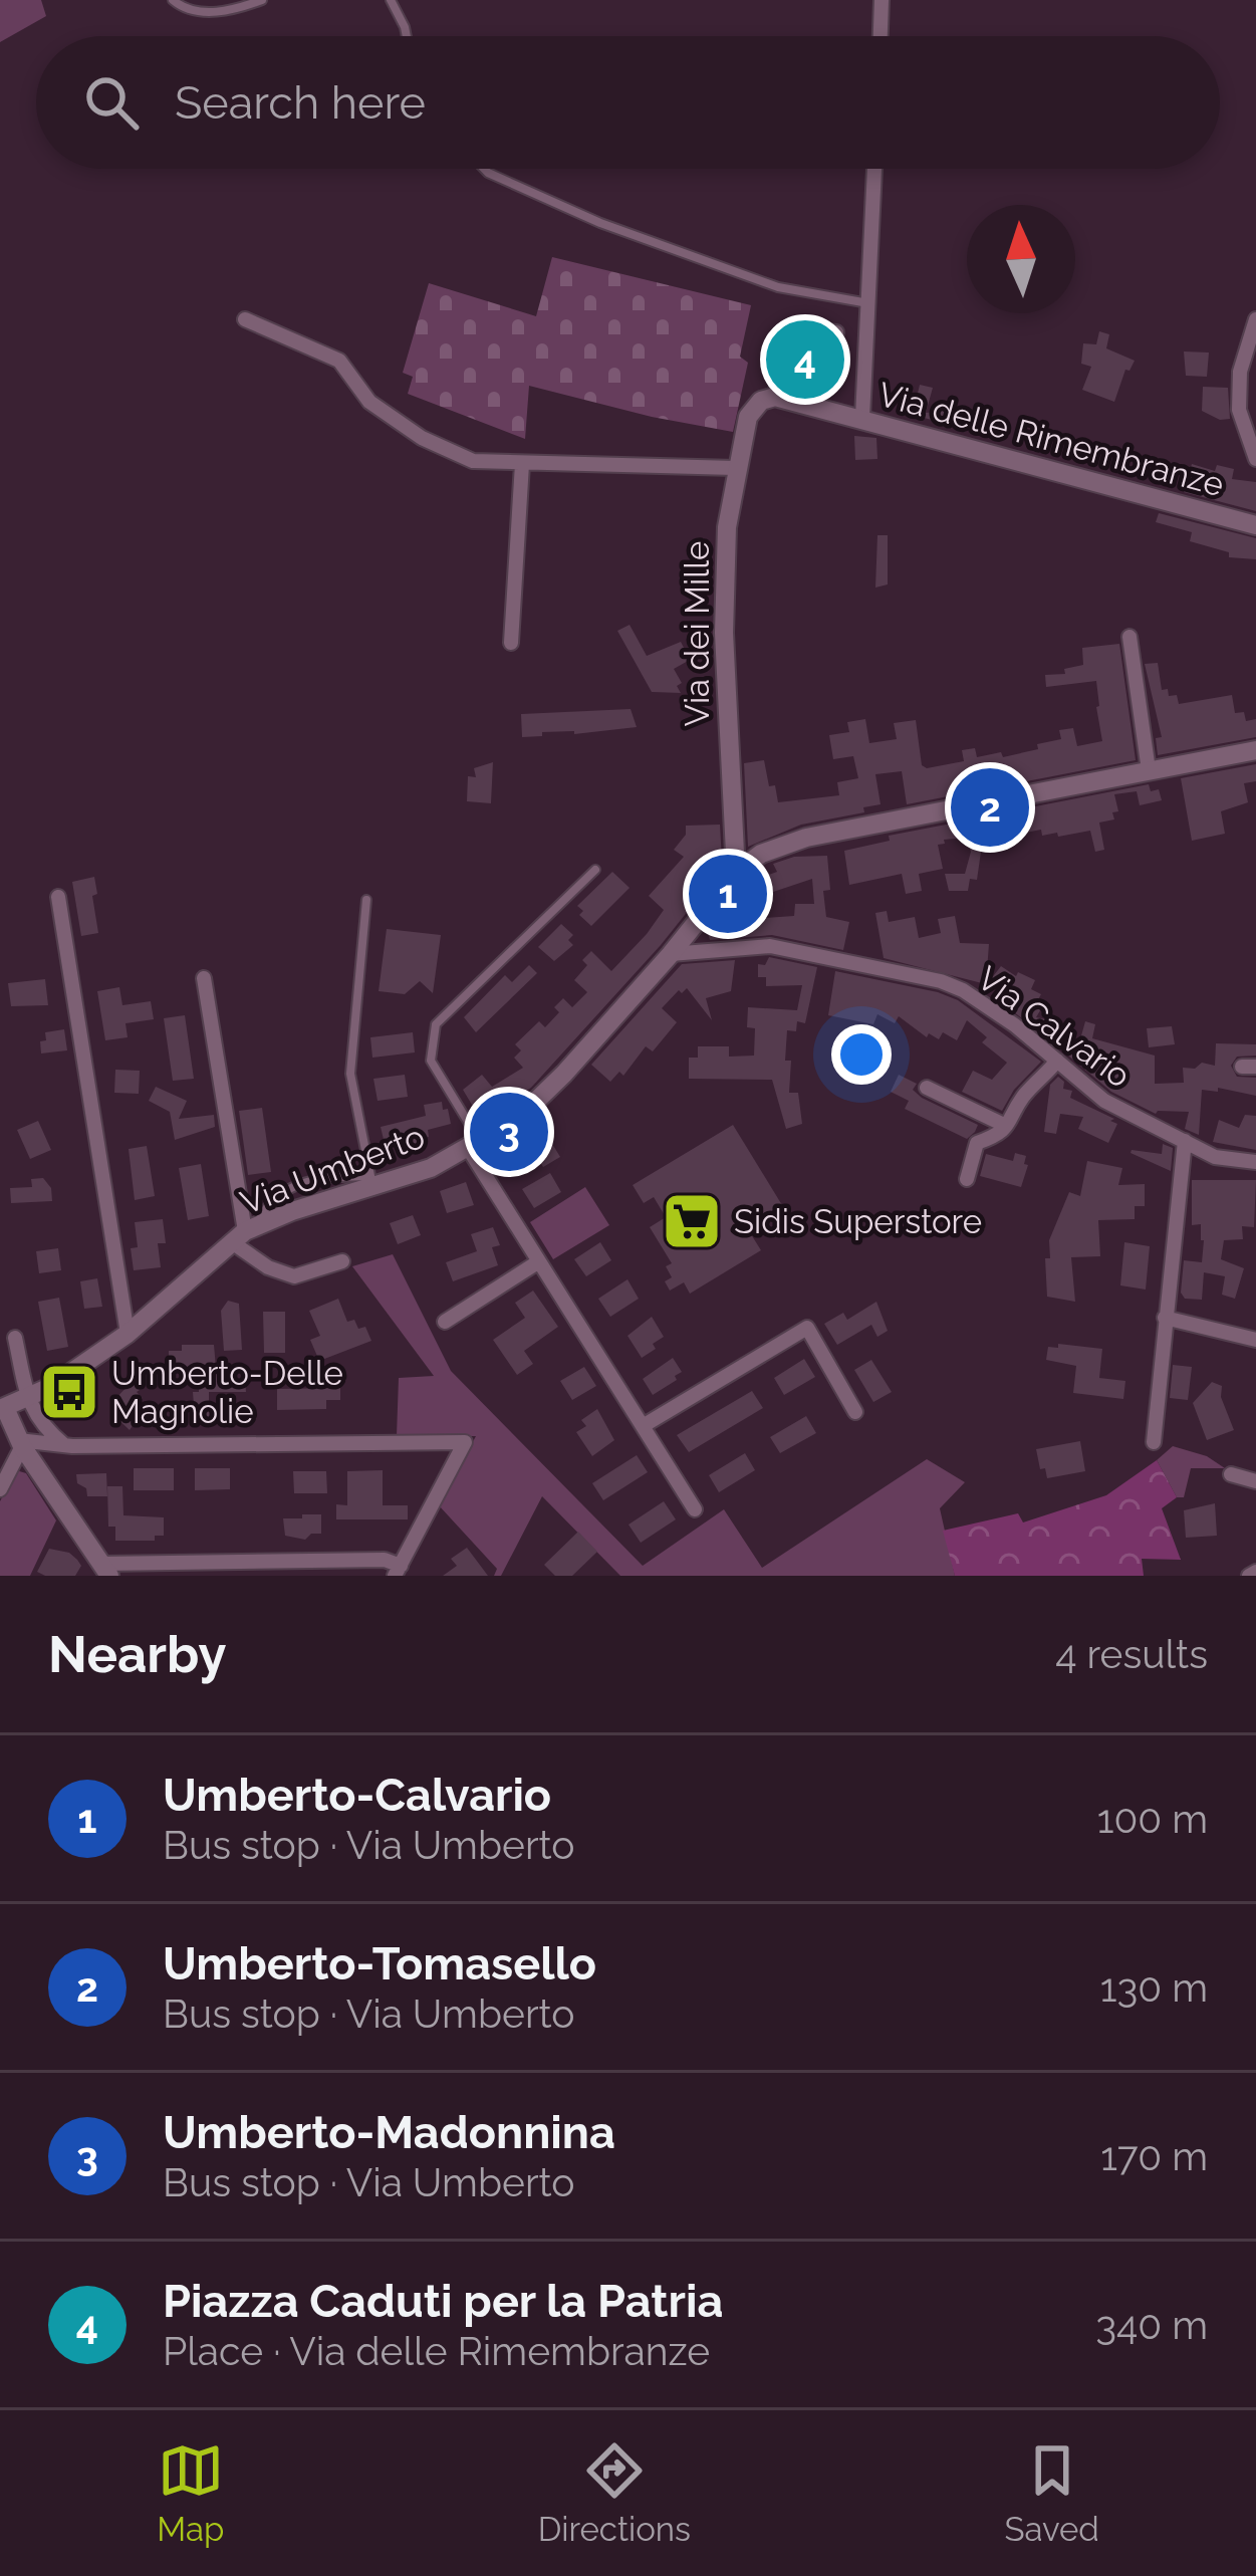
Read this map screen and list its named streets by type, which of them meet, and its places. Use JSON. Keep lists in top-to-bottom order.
{
  "streets": {
    "main road": ["Via delle Rimembranze", "Via dei Mille", "Via Umberto"],
    "street": ["Via Calvario"]
  },
  "crossings": [
    ["Via delle Rimembranze", "Via dei Mille"],
    ["Via dei Mille", "Via Umberto"],
    ["Via Calvario", "Via Umberto"]
  ],
  "places": {
    "supermarket": ["Sidis Superstore"],
    "bus stop": ["Umberto-Delle Magnolie"]
  },
  "north": "top",
  "page": {
    "search": "Search here",
    "pins": [
      "4",
      "2",
      "1",
      "3"
    ],
    "heading": ["Nearby", "4 results"],
    "list": [
      {
        "mark": "1",
        "name": "Umberto-Calvario",
        "note": "Bus stop · Via Umberto",
        "value": "100 m"
      },
      {
        "mark": "2",
        "name": "Umberto-Tomasello",
        "note": "Bus stop · Via Umberto",
        "value": "130 m"
      },
      {
        "mark": "3",
        "name": "Umberto-Madonnina",
        "note": "Bus stop · Via Umberto",
        "value": "170 m"
      },
      {
        "mark": "4",
        "name": "Piazza Caduti per la Patria",
        "note": "Place · Via delle Rimembranze",
        "value": "340 m"
      }
    ],
    "nav": ["Map", "Directions", "Saved"]
  }
}
